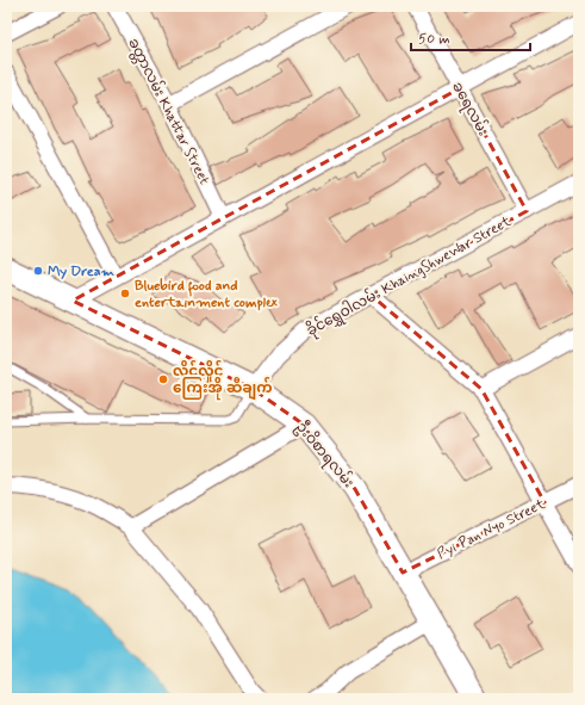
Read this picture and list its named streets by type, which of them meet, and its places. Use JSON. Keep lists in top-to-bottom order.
{
  "streets": {
    "main road": ["ဦးဝိစာရလမ်း"],
    "street": [
      "ခရေလမ်း",
      "ခတ္တာလမ်း Khattar Street",
      "ခိုင်ရွှေဝါလမ်း KhaingShweWar Street",
      "Pyi Pan Nyo Street"
    ]
  },
  "crossings": [
    ["ခရေလမ်း", "ခိုင်ရွှေဝါလမ်း KhaingShweWar Street"],
    ["ခိုင်ရွှေဝါလမ်း KhaingShweWar Street", "ဦးဝိစာရလမ်း"],
    ["ဦးဝိစာရလမ်း", "Pyi Pan Nyo Street"]
  ],
  "places": ["My Dream", "Bluebird food and entertainment complex", "လှိုင်လှိုင် ကြေးအို ဆီချက်"],
  "scale_bar": "50 m"
}
